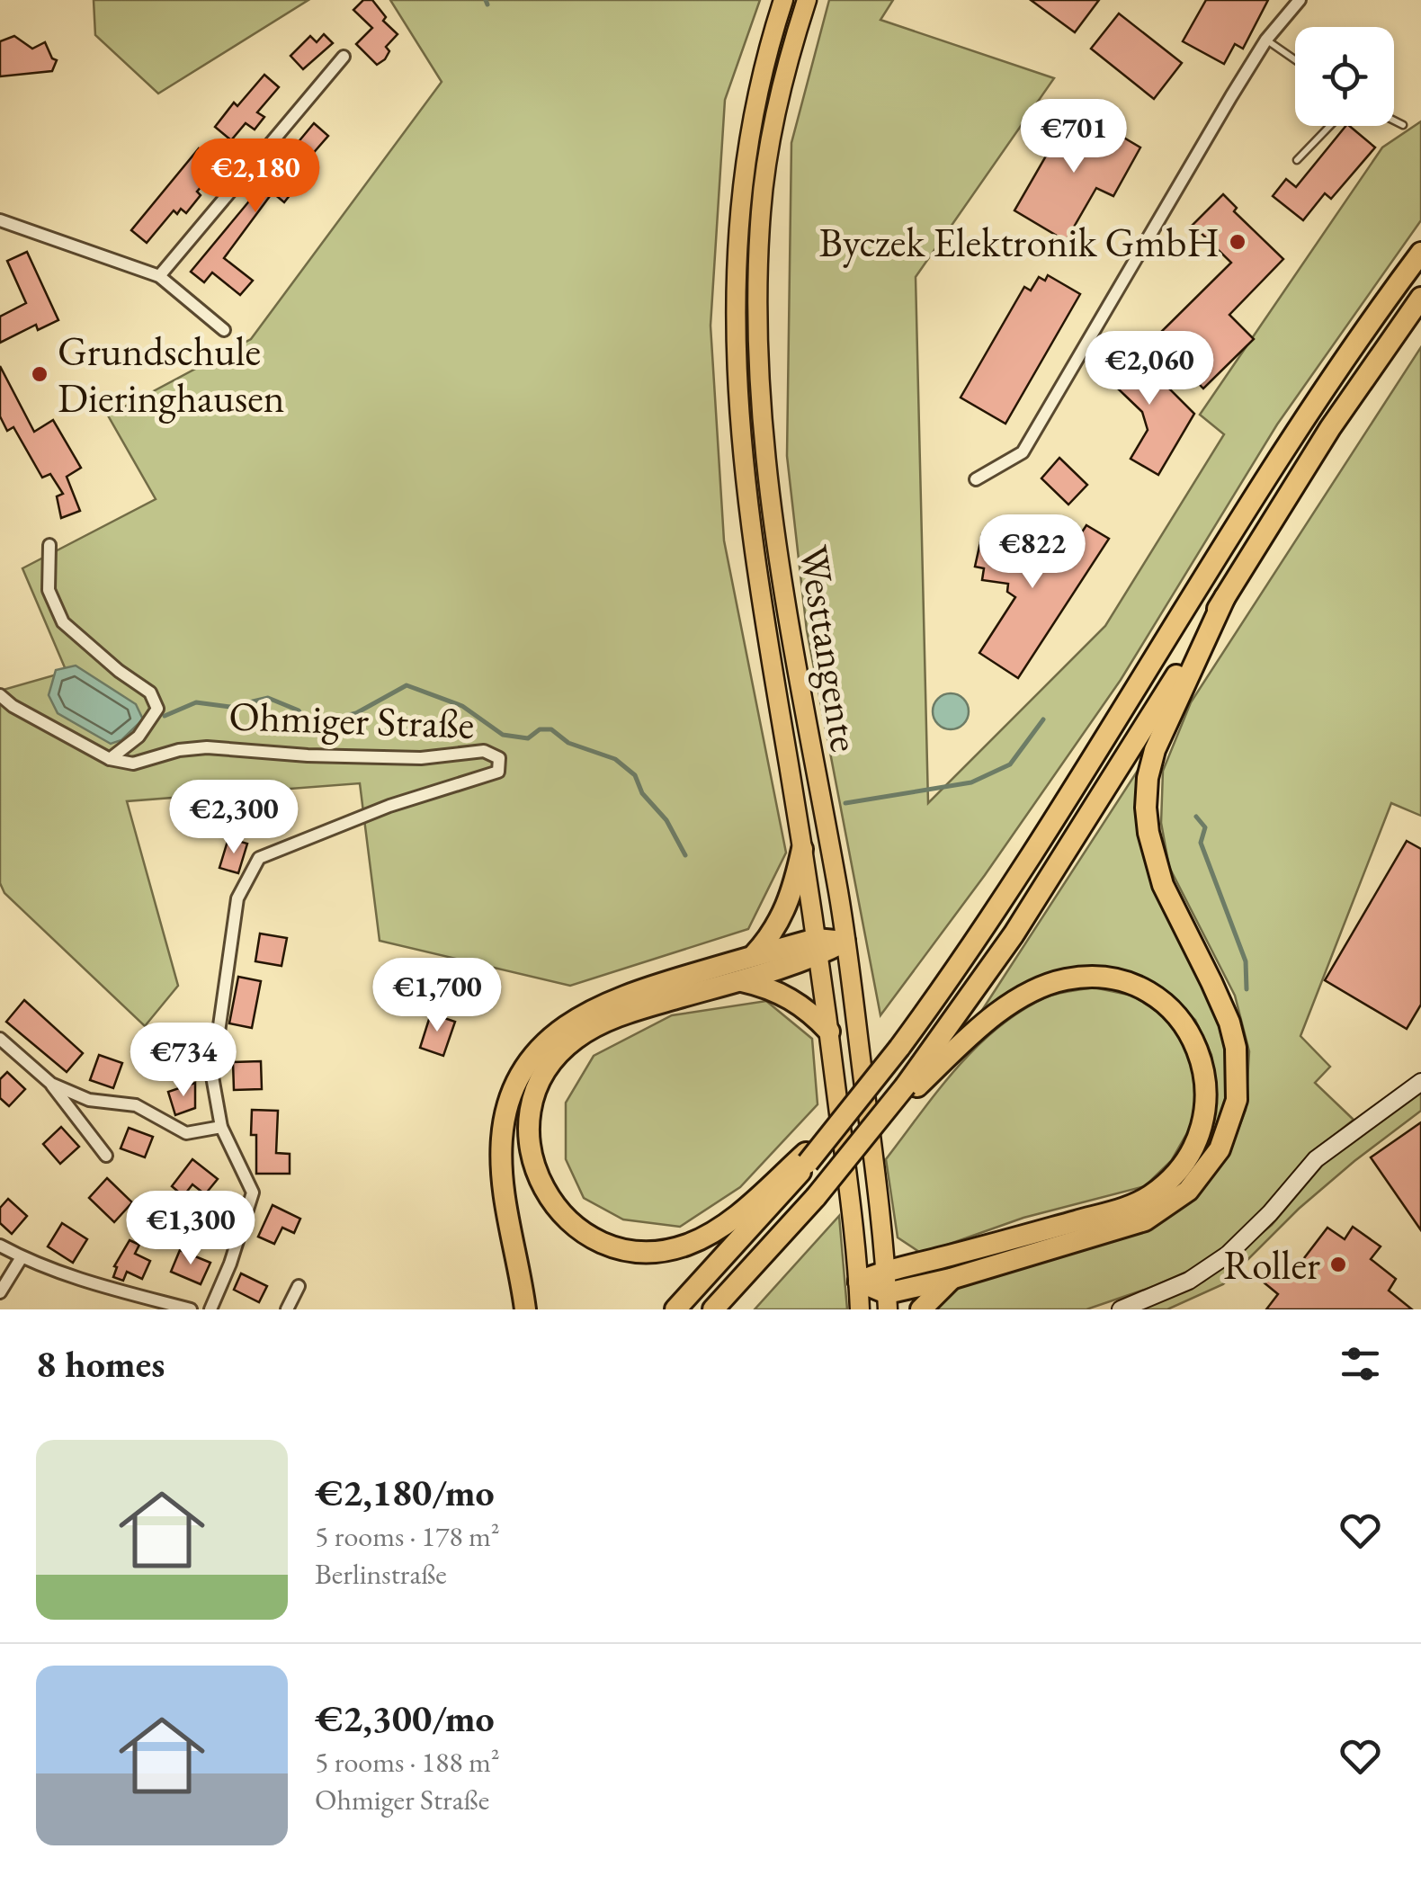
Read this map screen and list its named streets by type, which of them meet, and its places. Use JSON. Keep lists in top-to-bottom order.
{
  "streets": {
    "main road": ["Westtangente"],
    "street": ["Ohmiger Straße"]
  },
  "places": ["Byczek Elektronik GmbH", "Grundschule Dieringhausen", "Roller"],
  "page": {
    "price": [
      "€701",
      "€2,180",
      "€2,060",
      "€822",
      "€2,300",
      "€1,700",
      "€734",
      "€1,300"
    ],
    "heading": "8 homes",
    "list": [
      {
        "name": "€2,180/mo",
        "note": "5 rooms · 178 m² · Berlinstraße"
      },
      {
        "name": "€2,300/mo",
        "note": "5 rooms · 188 m² · Ohmiger Straße"
      }
    ]
  }
}
